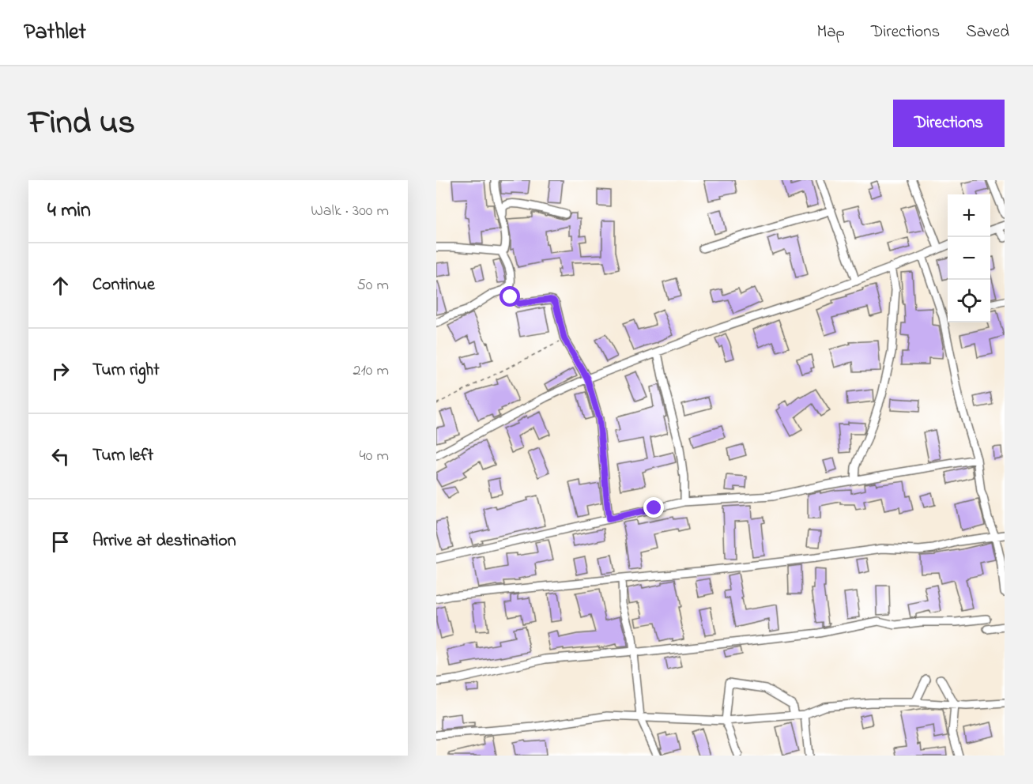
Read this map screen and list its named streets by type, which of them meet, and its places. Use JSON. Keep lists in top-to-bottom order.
{
  "page": {
    "header": "Pathlet",
    "nav": ["Map", "Directions", "Saved"],
    "title": "Find us",
    "buttons": "Directions",
    "heading": ["4 min", "Walk · 300 m"],
    "map_buttons": ["+", "−"],
    "list": [
      ["Continue", "50 m"],
      ["Turn right", "210 m"],
      ["Turn left", "40 m"],
      "Arrive at destination"
    ]
  }
}
